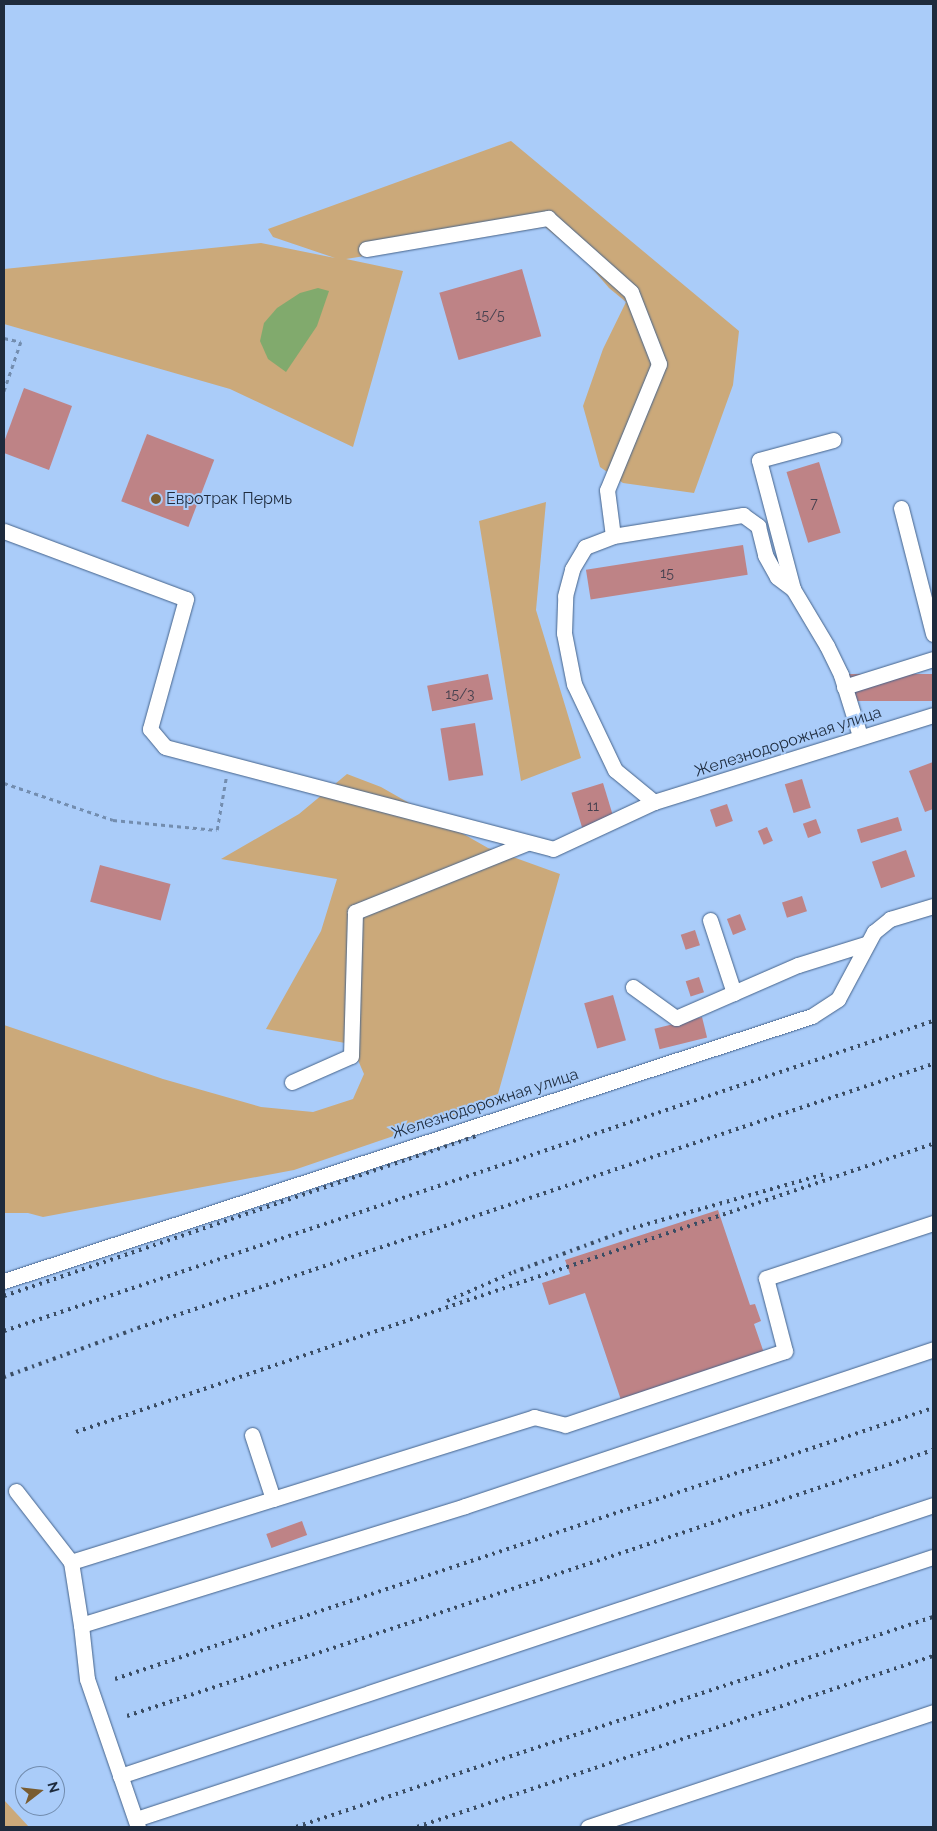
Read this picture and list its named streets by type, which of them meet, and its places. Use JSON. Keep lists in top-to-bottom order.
{
  "streets": {
    "street": ["Железнодорожная улица"]
  },
  "places": ["Евротрак Пермь"],
  "house_numbers": [
    "15/5",
    "7",
    "15",
    "15/3",
    "11"
  ],
  "north": "right"
}
